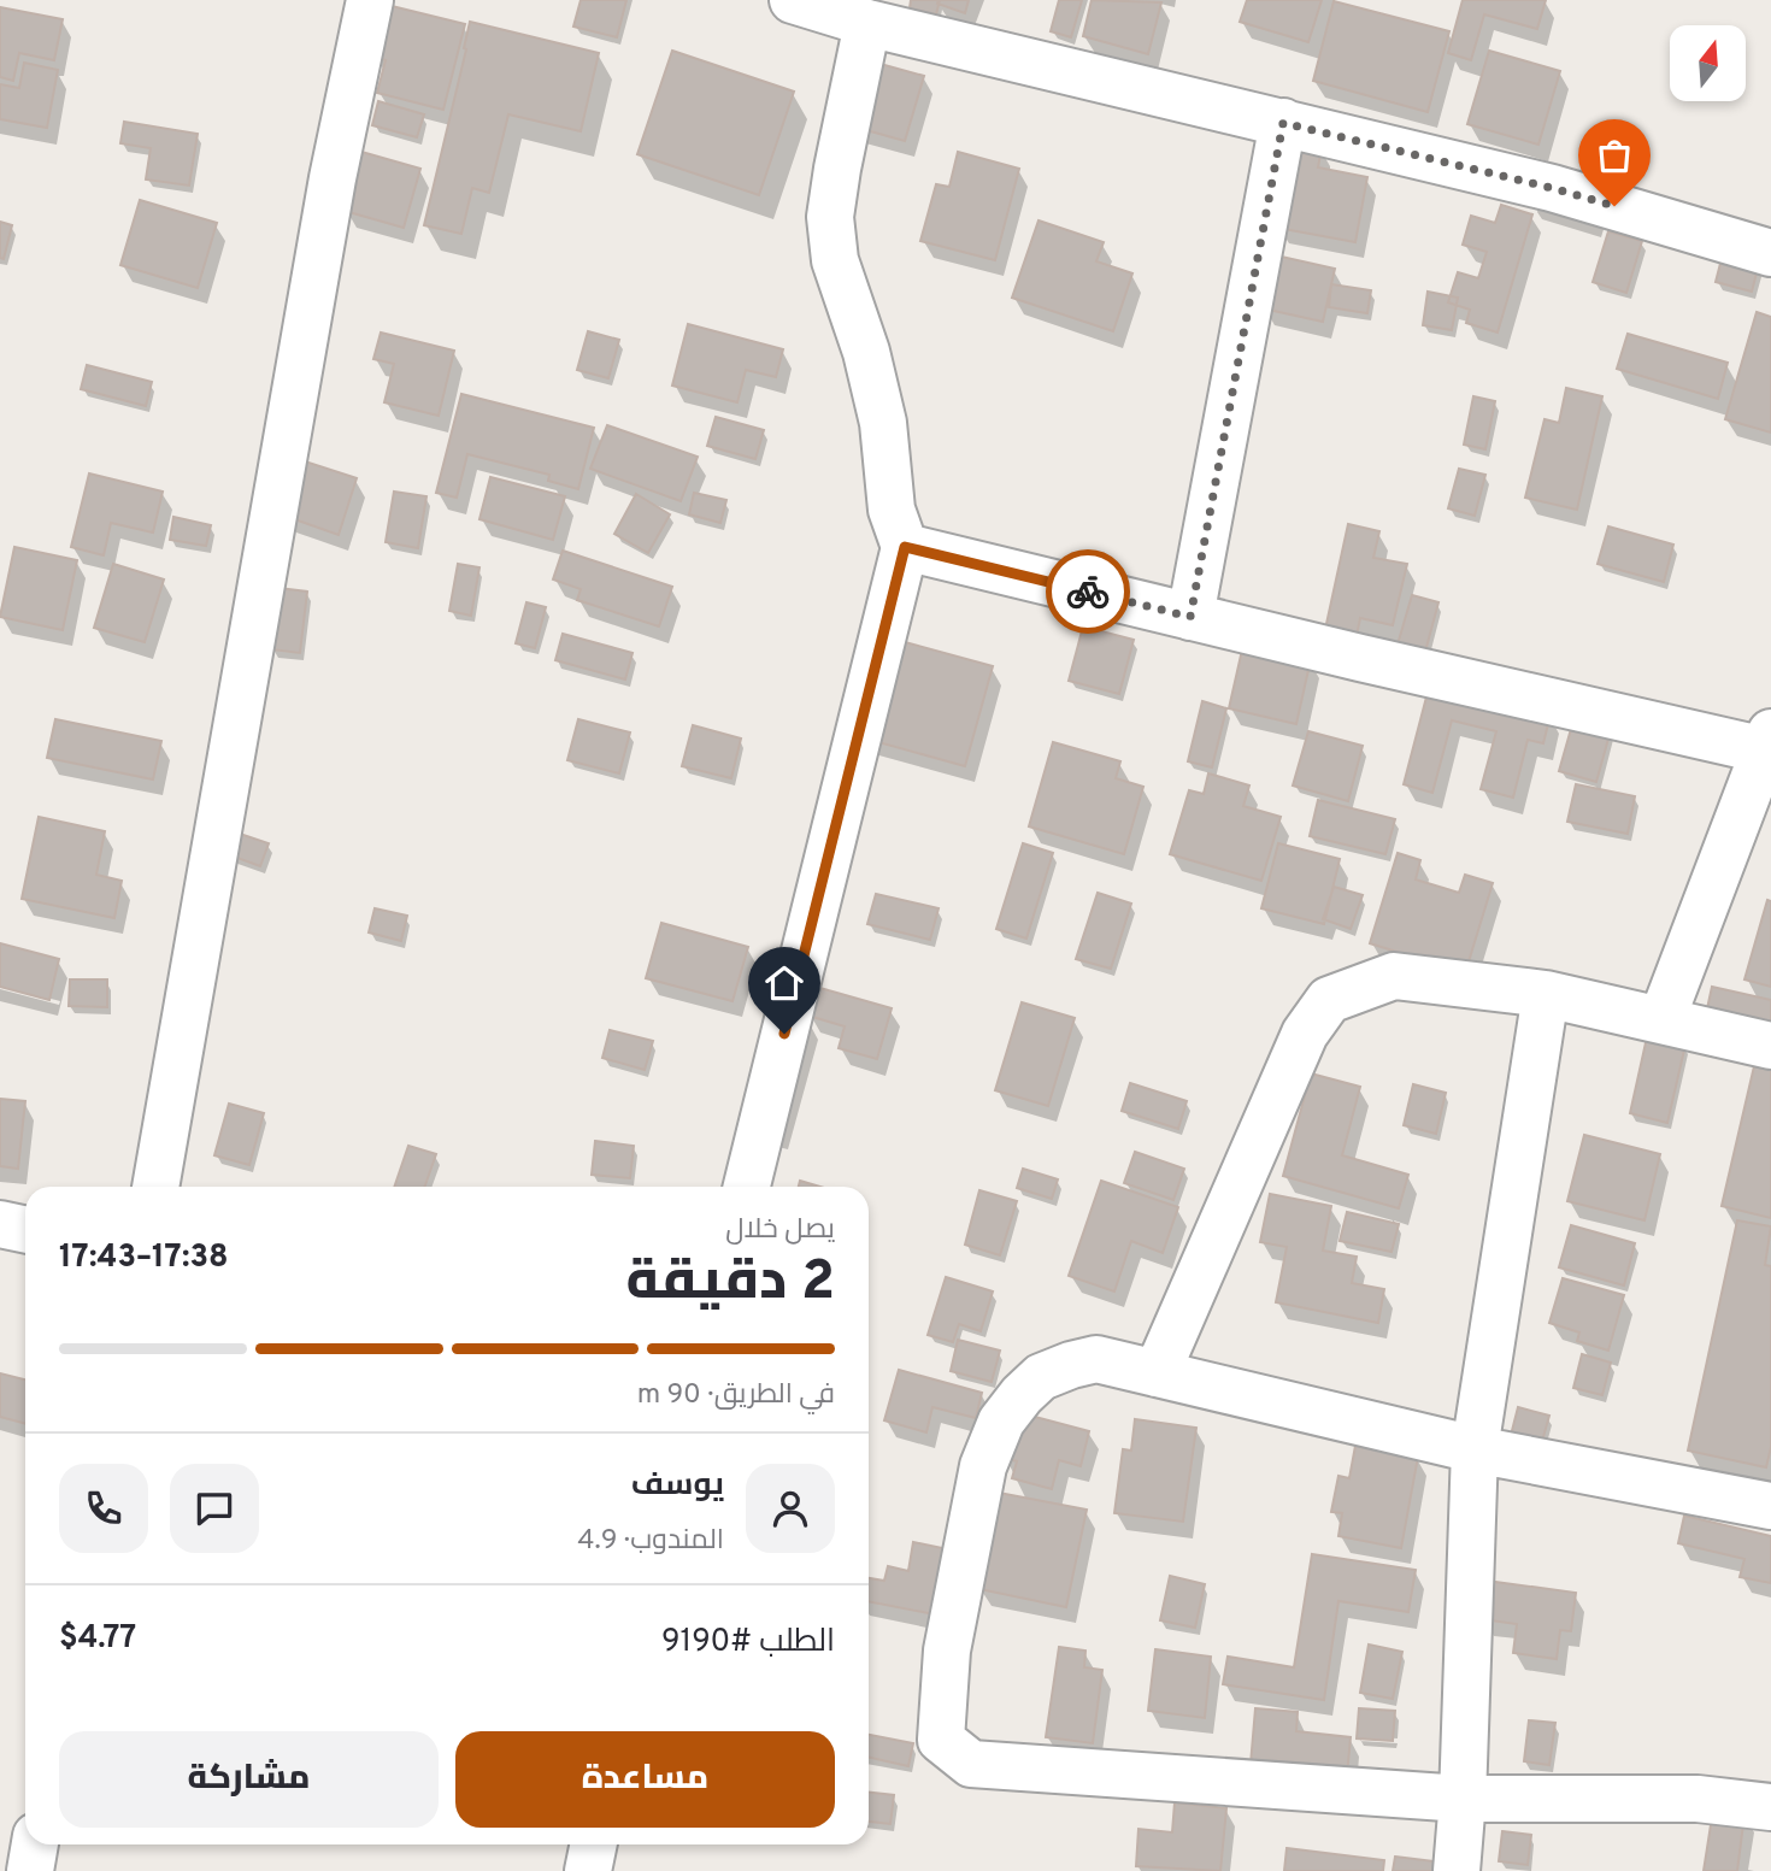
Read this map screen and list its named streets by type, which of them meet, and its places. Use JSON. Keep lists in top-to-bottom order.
{
  "north": "top",
  "page": {
    "heading": ["2 دقيقة", "يصل خلال", "17:38–17:43"],
    "panel": [
      "يوسف",
      "المندوب · 4.9",
      "الطلب #9190",
      "$4.77"
    ],
    "bar": "في الطريق · 90 m",
    "buttons": ["مساعدة", "مشاركة"]
  }
}
